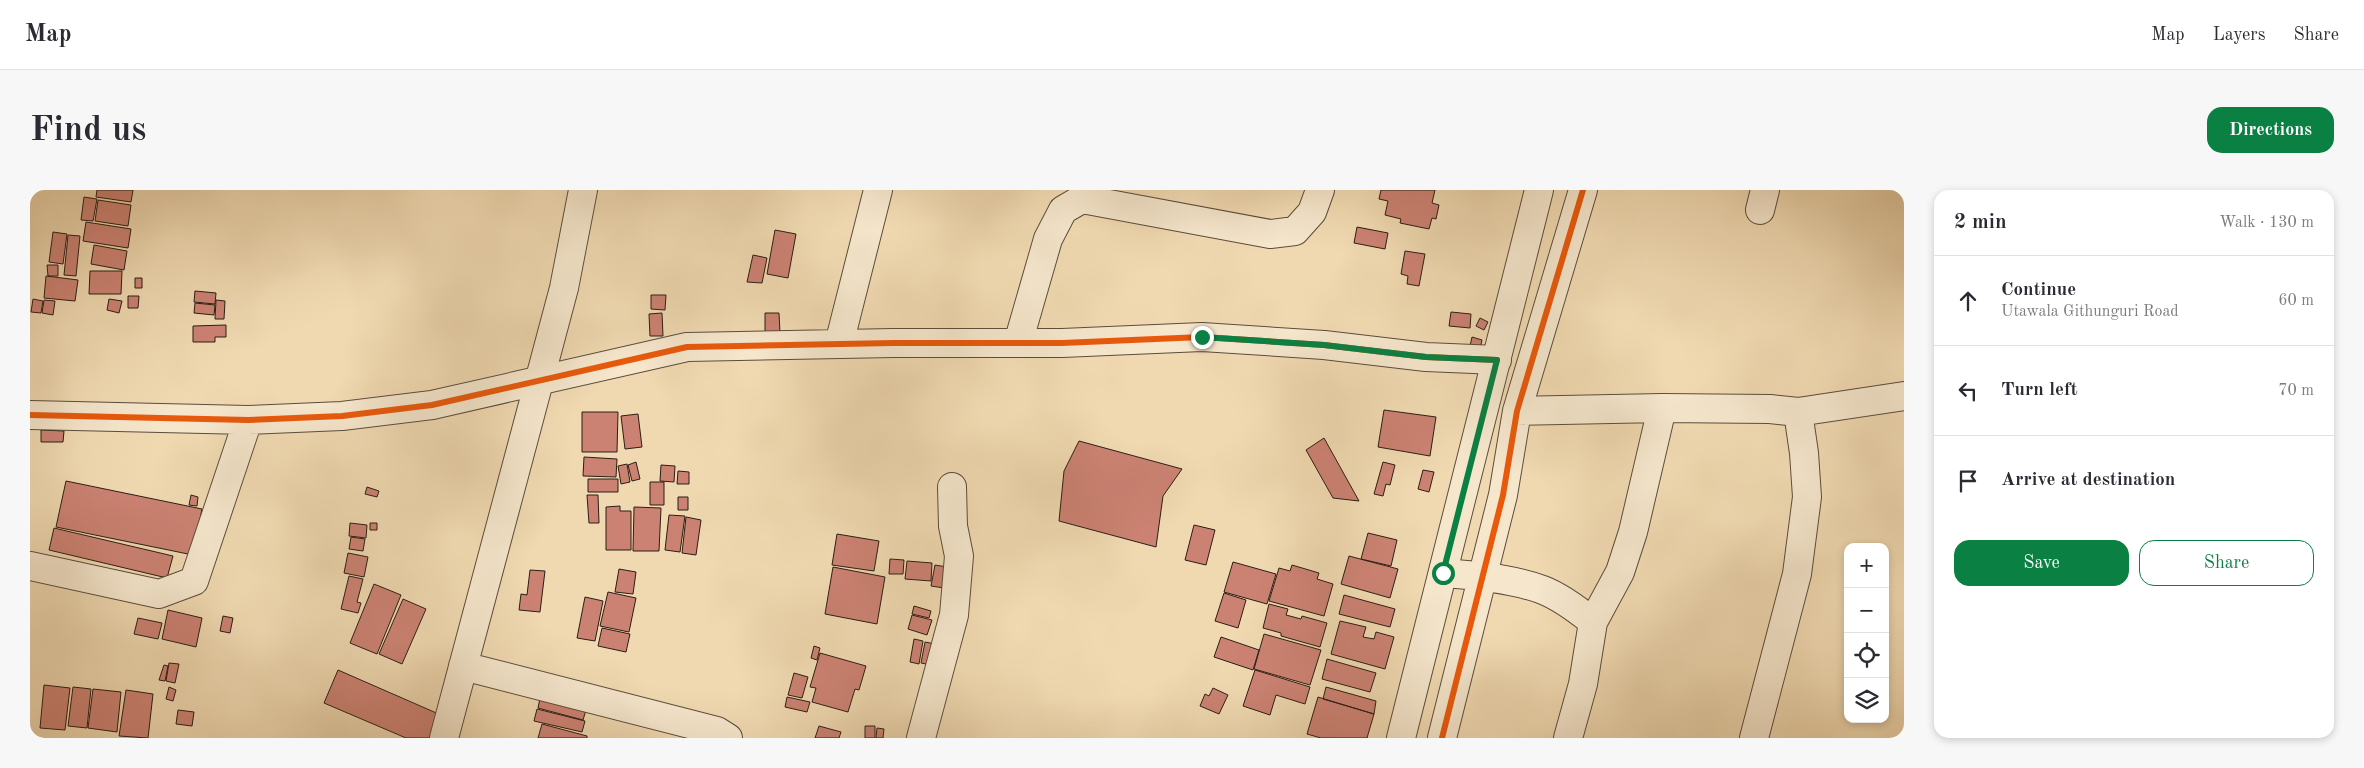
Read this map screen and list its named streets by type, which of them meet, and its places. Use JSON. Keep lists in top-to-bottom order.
{
  "page": {
    "header": "Map",
    "nav": ["Map", "Layers", "Share"],
    "buttons": [
      "Directions",
      ["Save", "Share"]
    ],
    "title": "Find us",
    "heading": ["2 min", "Walk · 130 m"],
    "list": [
      ["Continue", "Utawala Githunguri Road", "60 m"],
      ["Turn left", "70 m"],
      "Arrive at destination"
    ],
    "map_buttons": ["+", "−"]
  }
}
